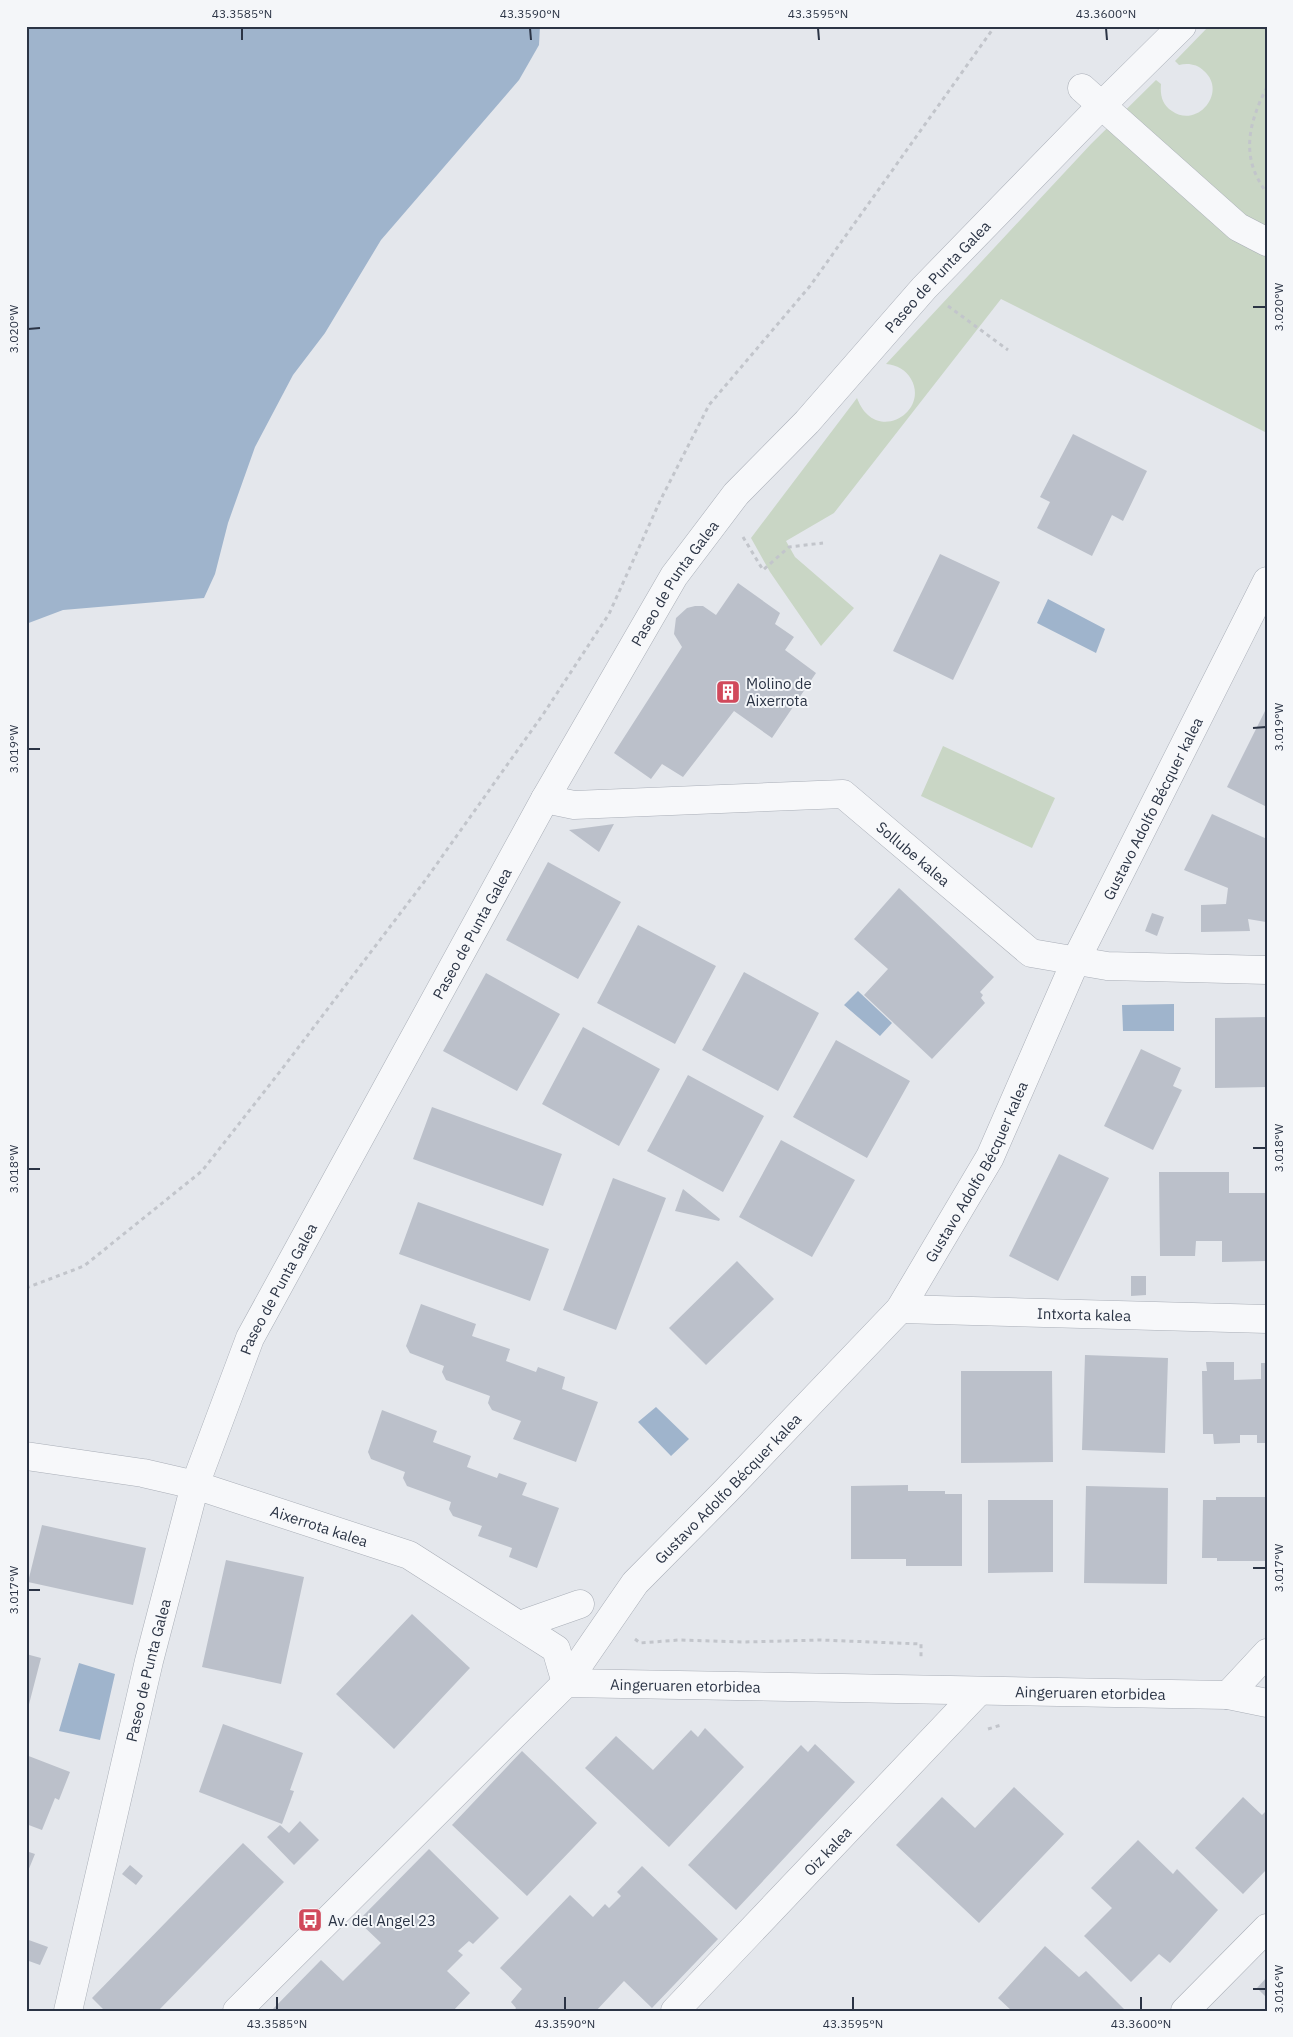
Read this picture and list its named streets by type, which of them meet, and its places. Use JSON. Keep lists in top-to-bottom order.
{
  "streets": {
    "street": [
      "Paseo de Punta Galea",
      "Gustavo Adolfo Bécquer kalea",
      "Sollube kalea",
      "Intxorta kalea",
      "Aixerrota kalea",
      "Aingeruaren etorbidea",
      "Oiz kalea"
    ]
  },
  "crossings": [
    ["Paseo de Punta Galea", "Sollube kalea"],
    ["Paseo de Punta Galea", "Aixerrota kalea"],
    ["Gustavo Adolfo Bécquer kalea", "Sollube kalea"],
    ["Gustavo Adolfo Bécquer kalea", "Intxorta kalea"],
    ["Gustavo Adolfo Bécquer kalea", "Aixerrota kalea"],
    ["Gustavo Adolfo Bécquer kalea", "Aingeruaren etorbidea"],
    ["Aixerrota kalea", "Aingeruaren etorbidea"],
    ["Aingeruaren etorbidea", "Oiz kalea"]
  ],
  "places": {
    "building": ["Molino de Aixerrota"],
    "bus stop": ["Av. del Angel 23"]
  },
  "coordinates": [
    "43.3585°N",
    "43.3590°N",
    "43.3595°N",
    "43.3600°N",
    "3.020°W",
    "3.019°W",
    "3.018°W",
    "3.017°W",
    "3.016°W"
  ]
}
